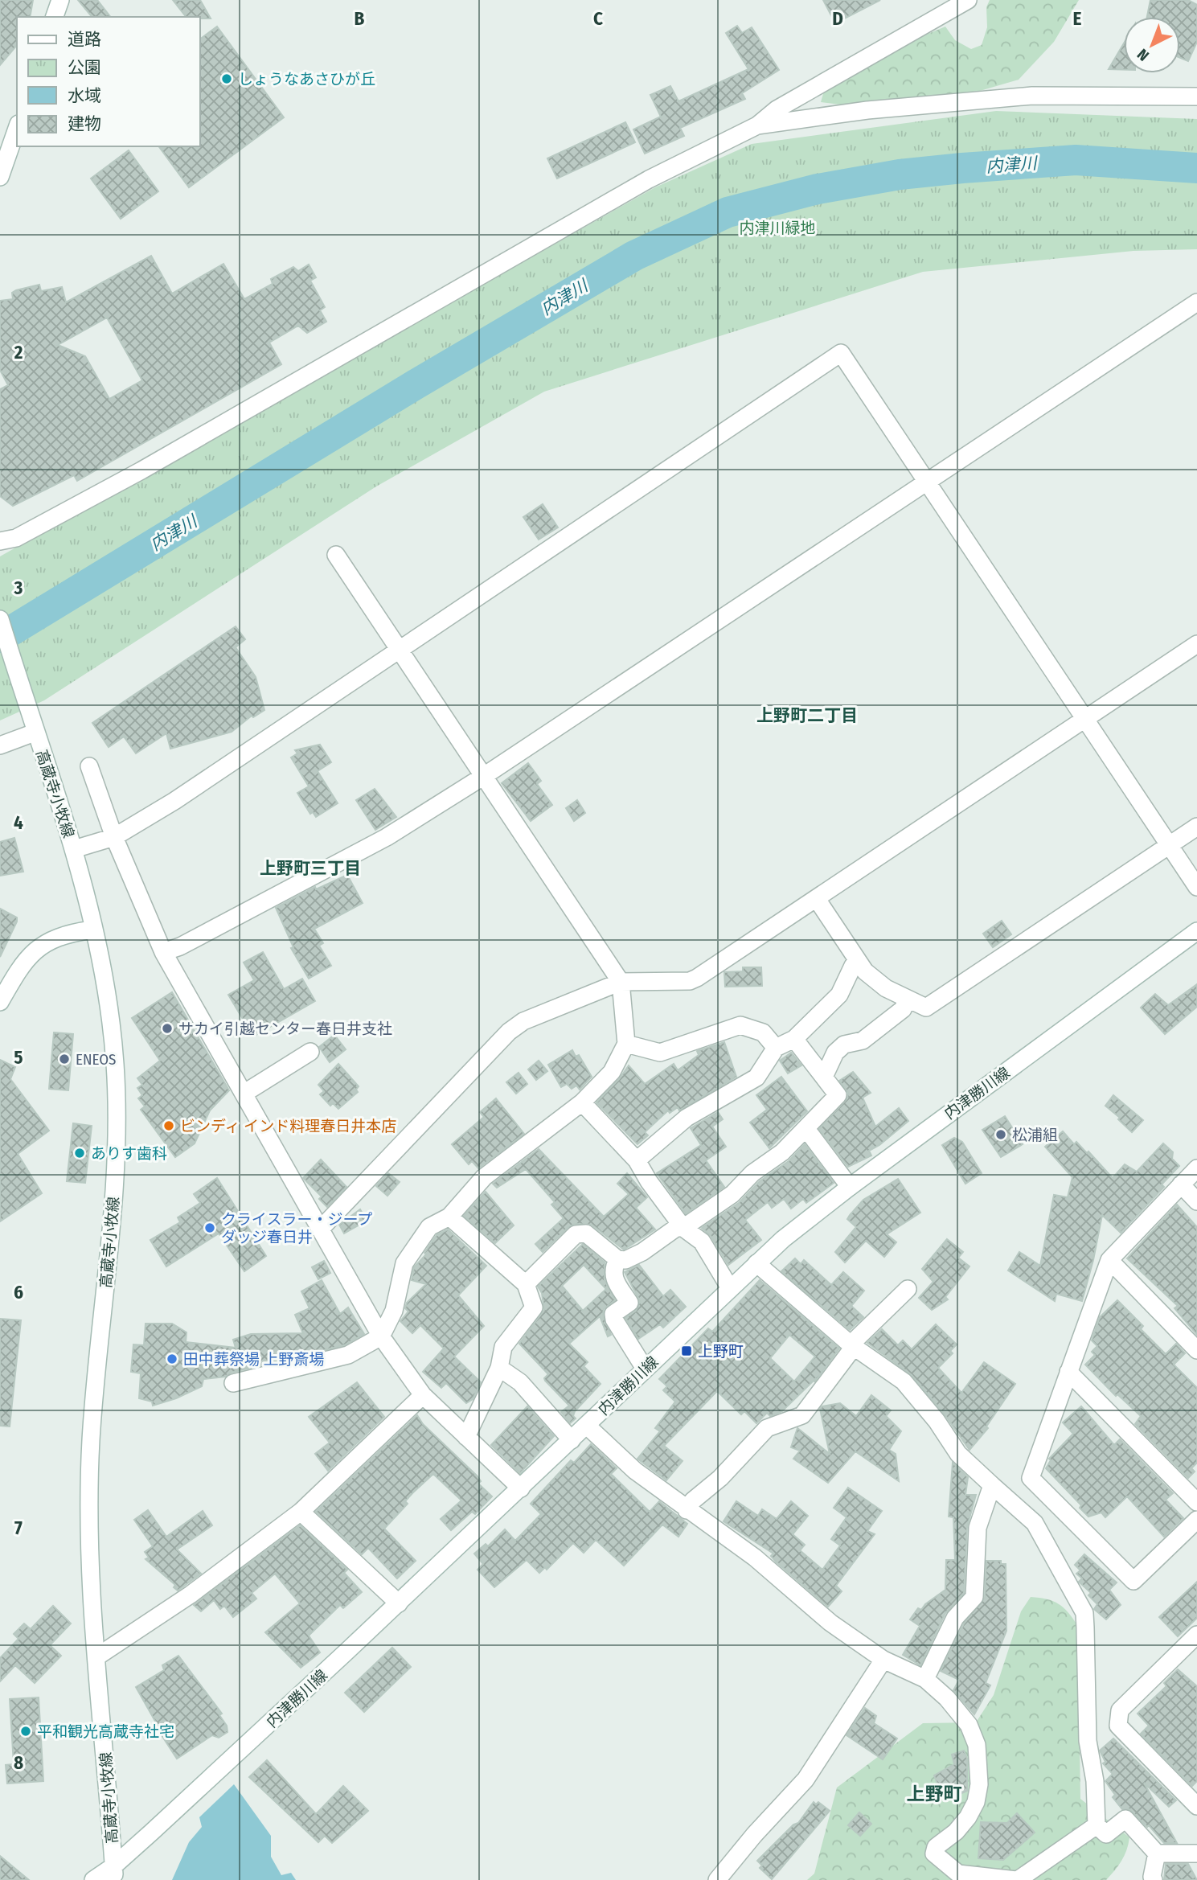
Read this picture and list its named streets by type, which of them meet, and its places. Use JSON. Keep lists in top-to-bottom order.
{
  "streets": {
    "street": ["高蔵寺小牧線", "内津勝川線"]
  },
  "crossings": [
    ["高蔵寺小牧線", "内津勝川線"]
  ],
  "districts": ["上野町二丁目", "上野町三丁目", "上野町"],
  "water": ["内津川"],
  "parks": ["内津川緑地"],
  "places": {
    "other": [
      "しょうなあさひが丘",
      "サカイ引越センター春日井支社",
      "ENEOS",
      "ビンディ インド料理春日井本店",
      "松浦組",
      "ありす歯科",
      "クライスラー・ジープ ダッジ春日井",
      "田中葬祭場 上野斎場",
      "平和観光高蔵寺社宅"
    ],
    "transit": ["上野町"]
  },
  "legend": [
    "道路",
    "公園",
    "水域",
    "建物"
  ],
  "north": "bottom left",
  "grid": {
    "columns": [
      "B",
      "C",
      "D",
      "E"
    ],
    "rows": [
      "2",
      "3",
      "4",
      "5",
      "6",
      "7",
      "8"
    ]
  }
}
